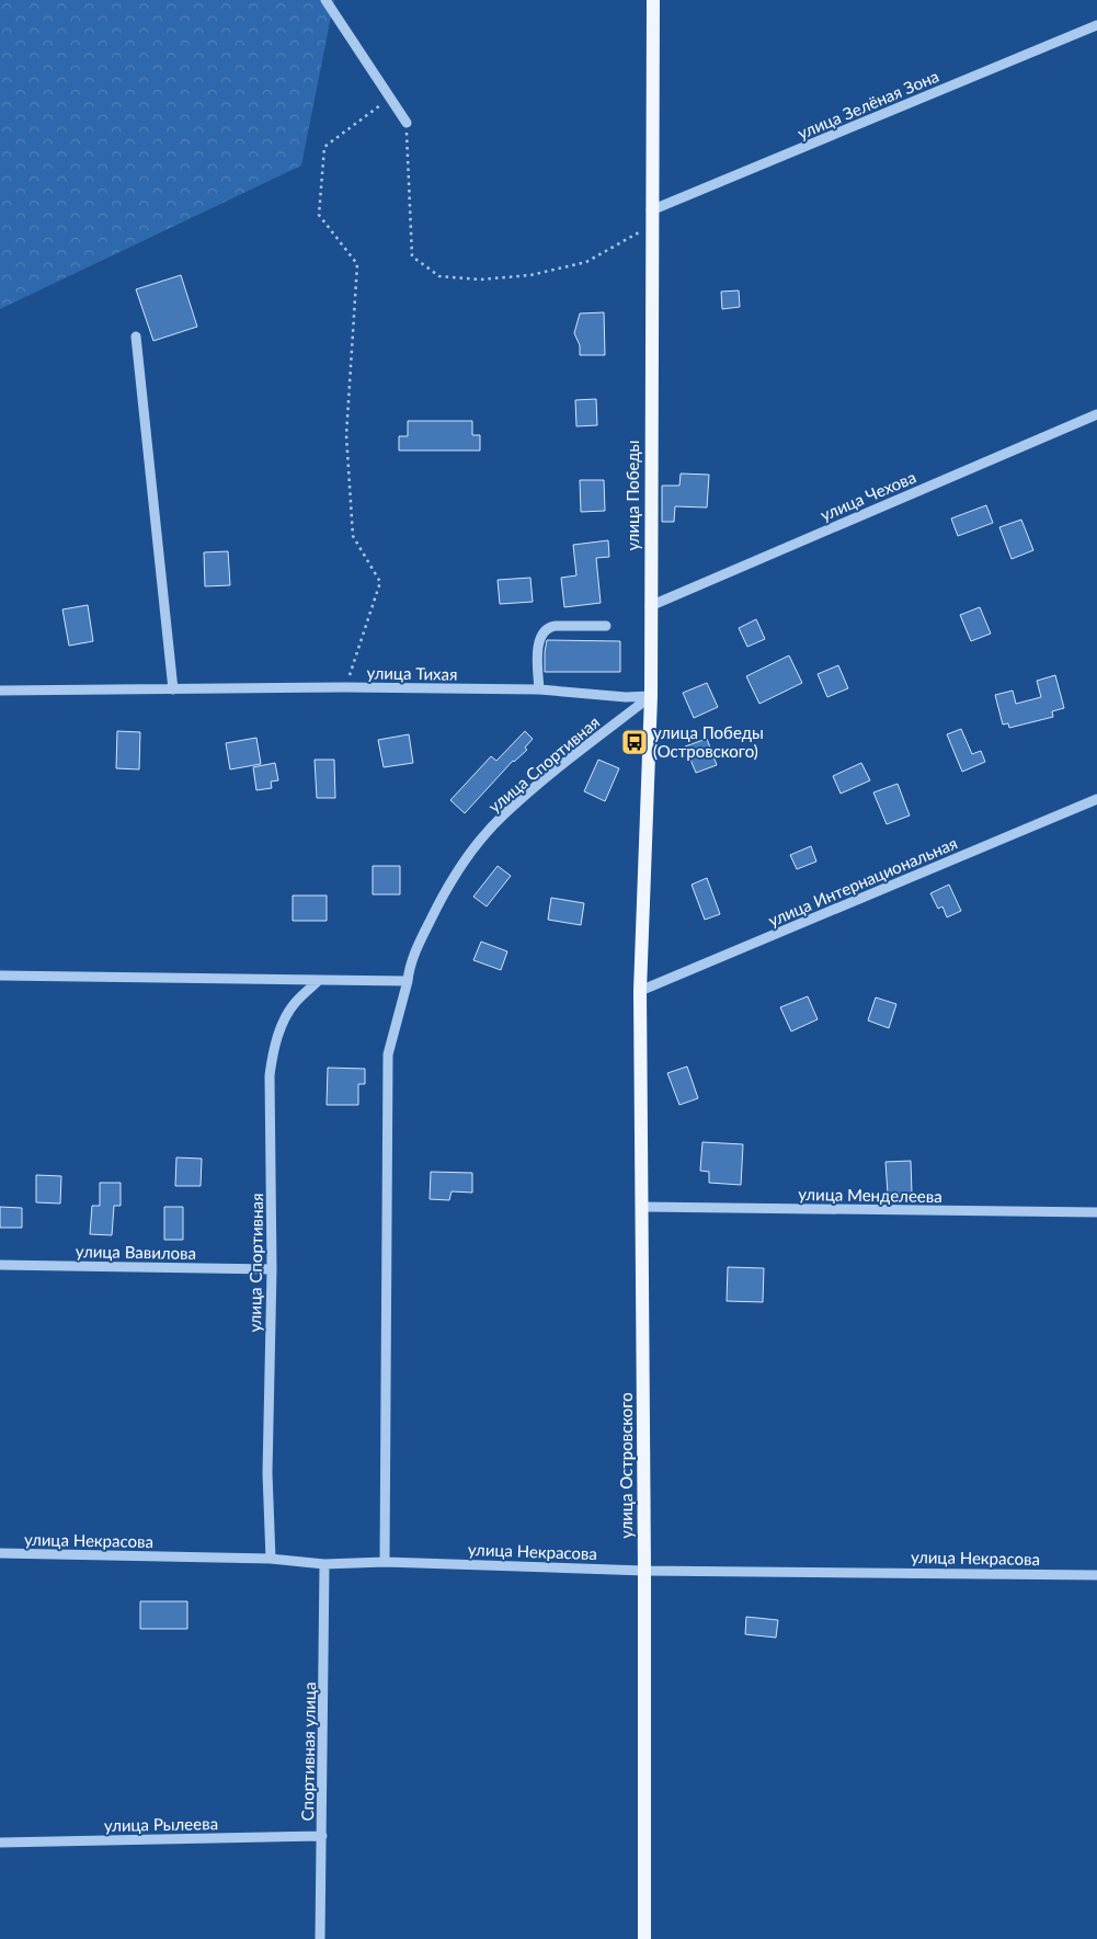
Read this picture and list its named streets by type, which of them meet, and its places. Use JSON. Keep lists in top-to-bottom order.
{
  "streets": {
    "main road": ["улица Победы", "улица Островского"],
    "street": [
      "улица Зелёная Зона",
      "улица Чехова",
      "улица Тихая",
      "улица Спортивная",
      "улица Интернациональная",
      "улица Менделеева",
      "улица Вавилова",
      "улица Некрасова",
      "Спортивная улица",
      "улица Рылеева"
    ]
  },
  "crossings": [
    ["улица Зелёная Зона", "улица Победы"],
    ["улица Победы", "улица Чехова"],
    ["улица Победы", "улица Тихая"],
    ["улица Победы", "улица Спортивная"],
    ["улица Победы", "улица Интернациональная"],
    ["улица Победы", "улица Островского"],
    ["улица Тихая", "улица Спортивная"],
    ["улица Спортивная", "улица Вавилова"],
    ["улица Спортивная", "улица Некрасова"],
    ["улица Интернациональная", "улица Островского"],
    ["улица Менделеева", "улица Островского"],
    ["улица Островского", "улица Некрасова"],
    ["улица Некрасова", "Спортивная улица"],
    ["Спортивная улица", "улица Рылеева"]
  ],
  "places": {
    "bus stop": ["улица Победы (Островского)"]
  }
}
